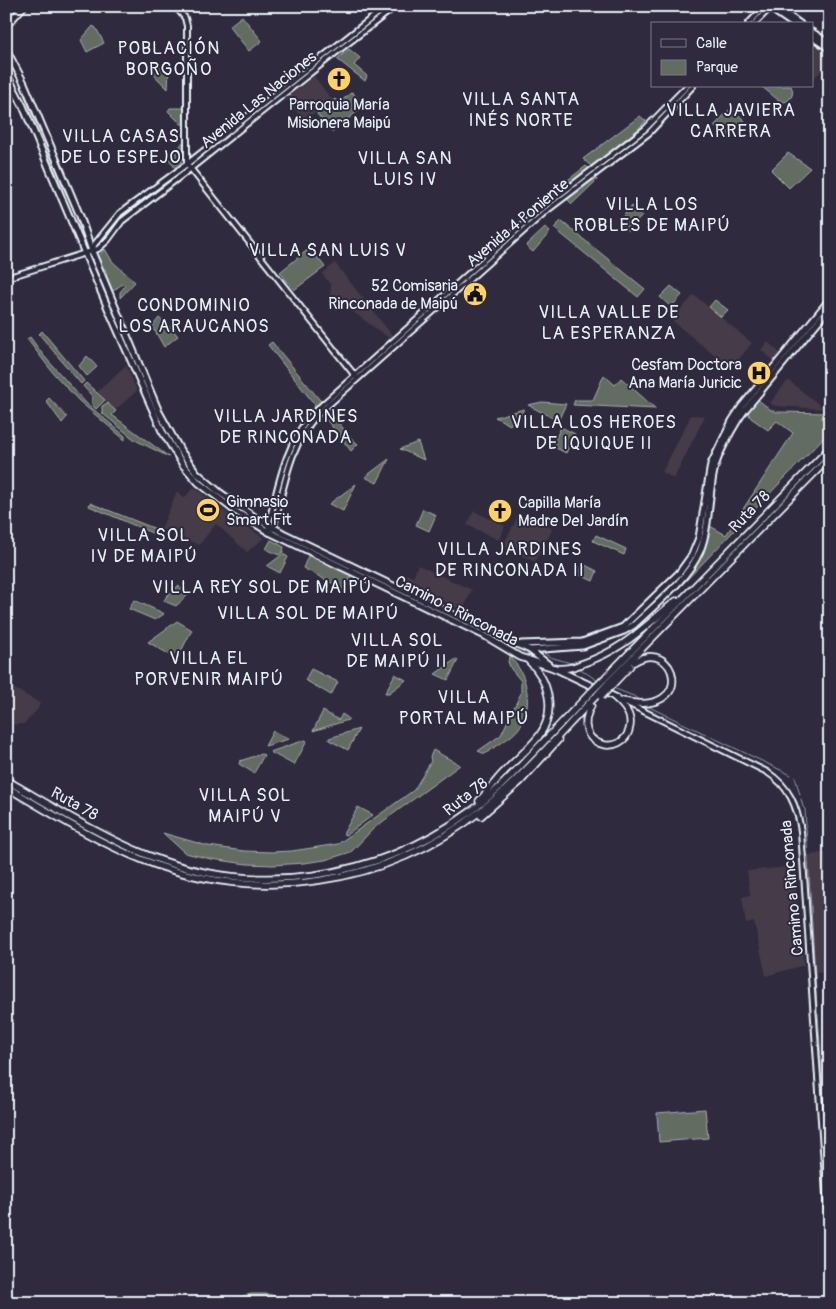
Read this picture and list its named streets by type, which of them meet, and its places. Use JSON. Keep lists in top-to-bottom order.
{
  "streets": {
    "highway": ["Ruta 78"],
    "main road": ["Camino a Rinconada"],
    "street": ["Avenida Las Naciones", "Avenida 4 Poniente"]
  },
  "crossings": [
    ["Avenida Las Naciones", "Camino a Rinconada"],
    ["Avenida 4 Poniente", "Camino a Rinconada"]
  ],
  "districts": [
    "POBLACIÓN BORGOÑO",
    "VILLA SANTA INÉS NORTE",
    "VILLA JAVIERA CARRERA",
    "VILLA CASAS DE LO ESPEJO",
    "VILLA SAN LUIS IV",
    "VILLA LOS ROBLES DE MAIPÚ",
    "VILLA SAN LUIS V",
    "CONDOMINIO LOS ARAUCANOS",
    "VILLA VALLE DE LA ESPERANZA",
    "VILLA JARDINES DE RINCONADA",
    "VILLA LOS HEROES DE IQUIQUE II",
    "VILLA SOL IV DE MAIPÚ",
    "VILLA JARDINES DE RINCONADA II",
    "VILLA REY SOL DE MAIPÚ",
    "VILLA SOL DE MAIPÚ",
    "VILLA SOL DE MAIPÚ II",
    "VILLA EL PORVENIR MAIPÚ",
    "VILLA PORTAL MAIPÚ",
    "VILLA SOL MAIPÚ V"
  ],
  "places": {
    "church": ["Parroquia María Misionera Maipú", "Capilla María Madre Del Jardín"],
    "public building": ["52 Comisaria Rinconada de Maipú"],
    "hospital": ["Cesfam Doctora Ana María Juricic"],
    "sports": ["Gimnasio Smart Fit"]
  },
  "legend": ["Calle", "Parque"]
}
